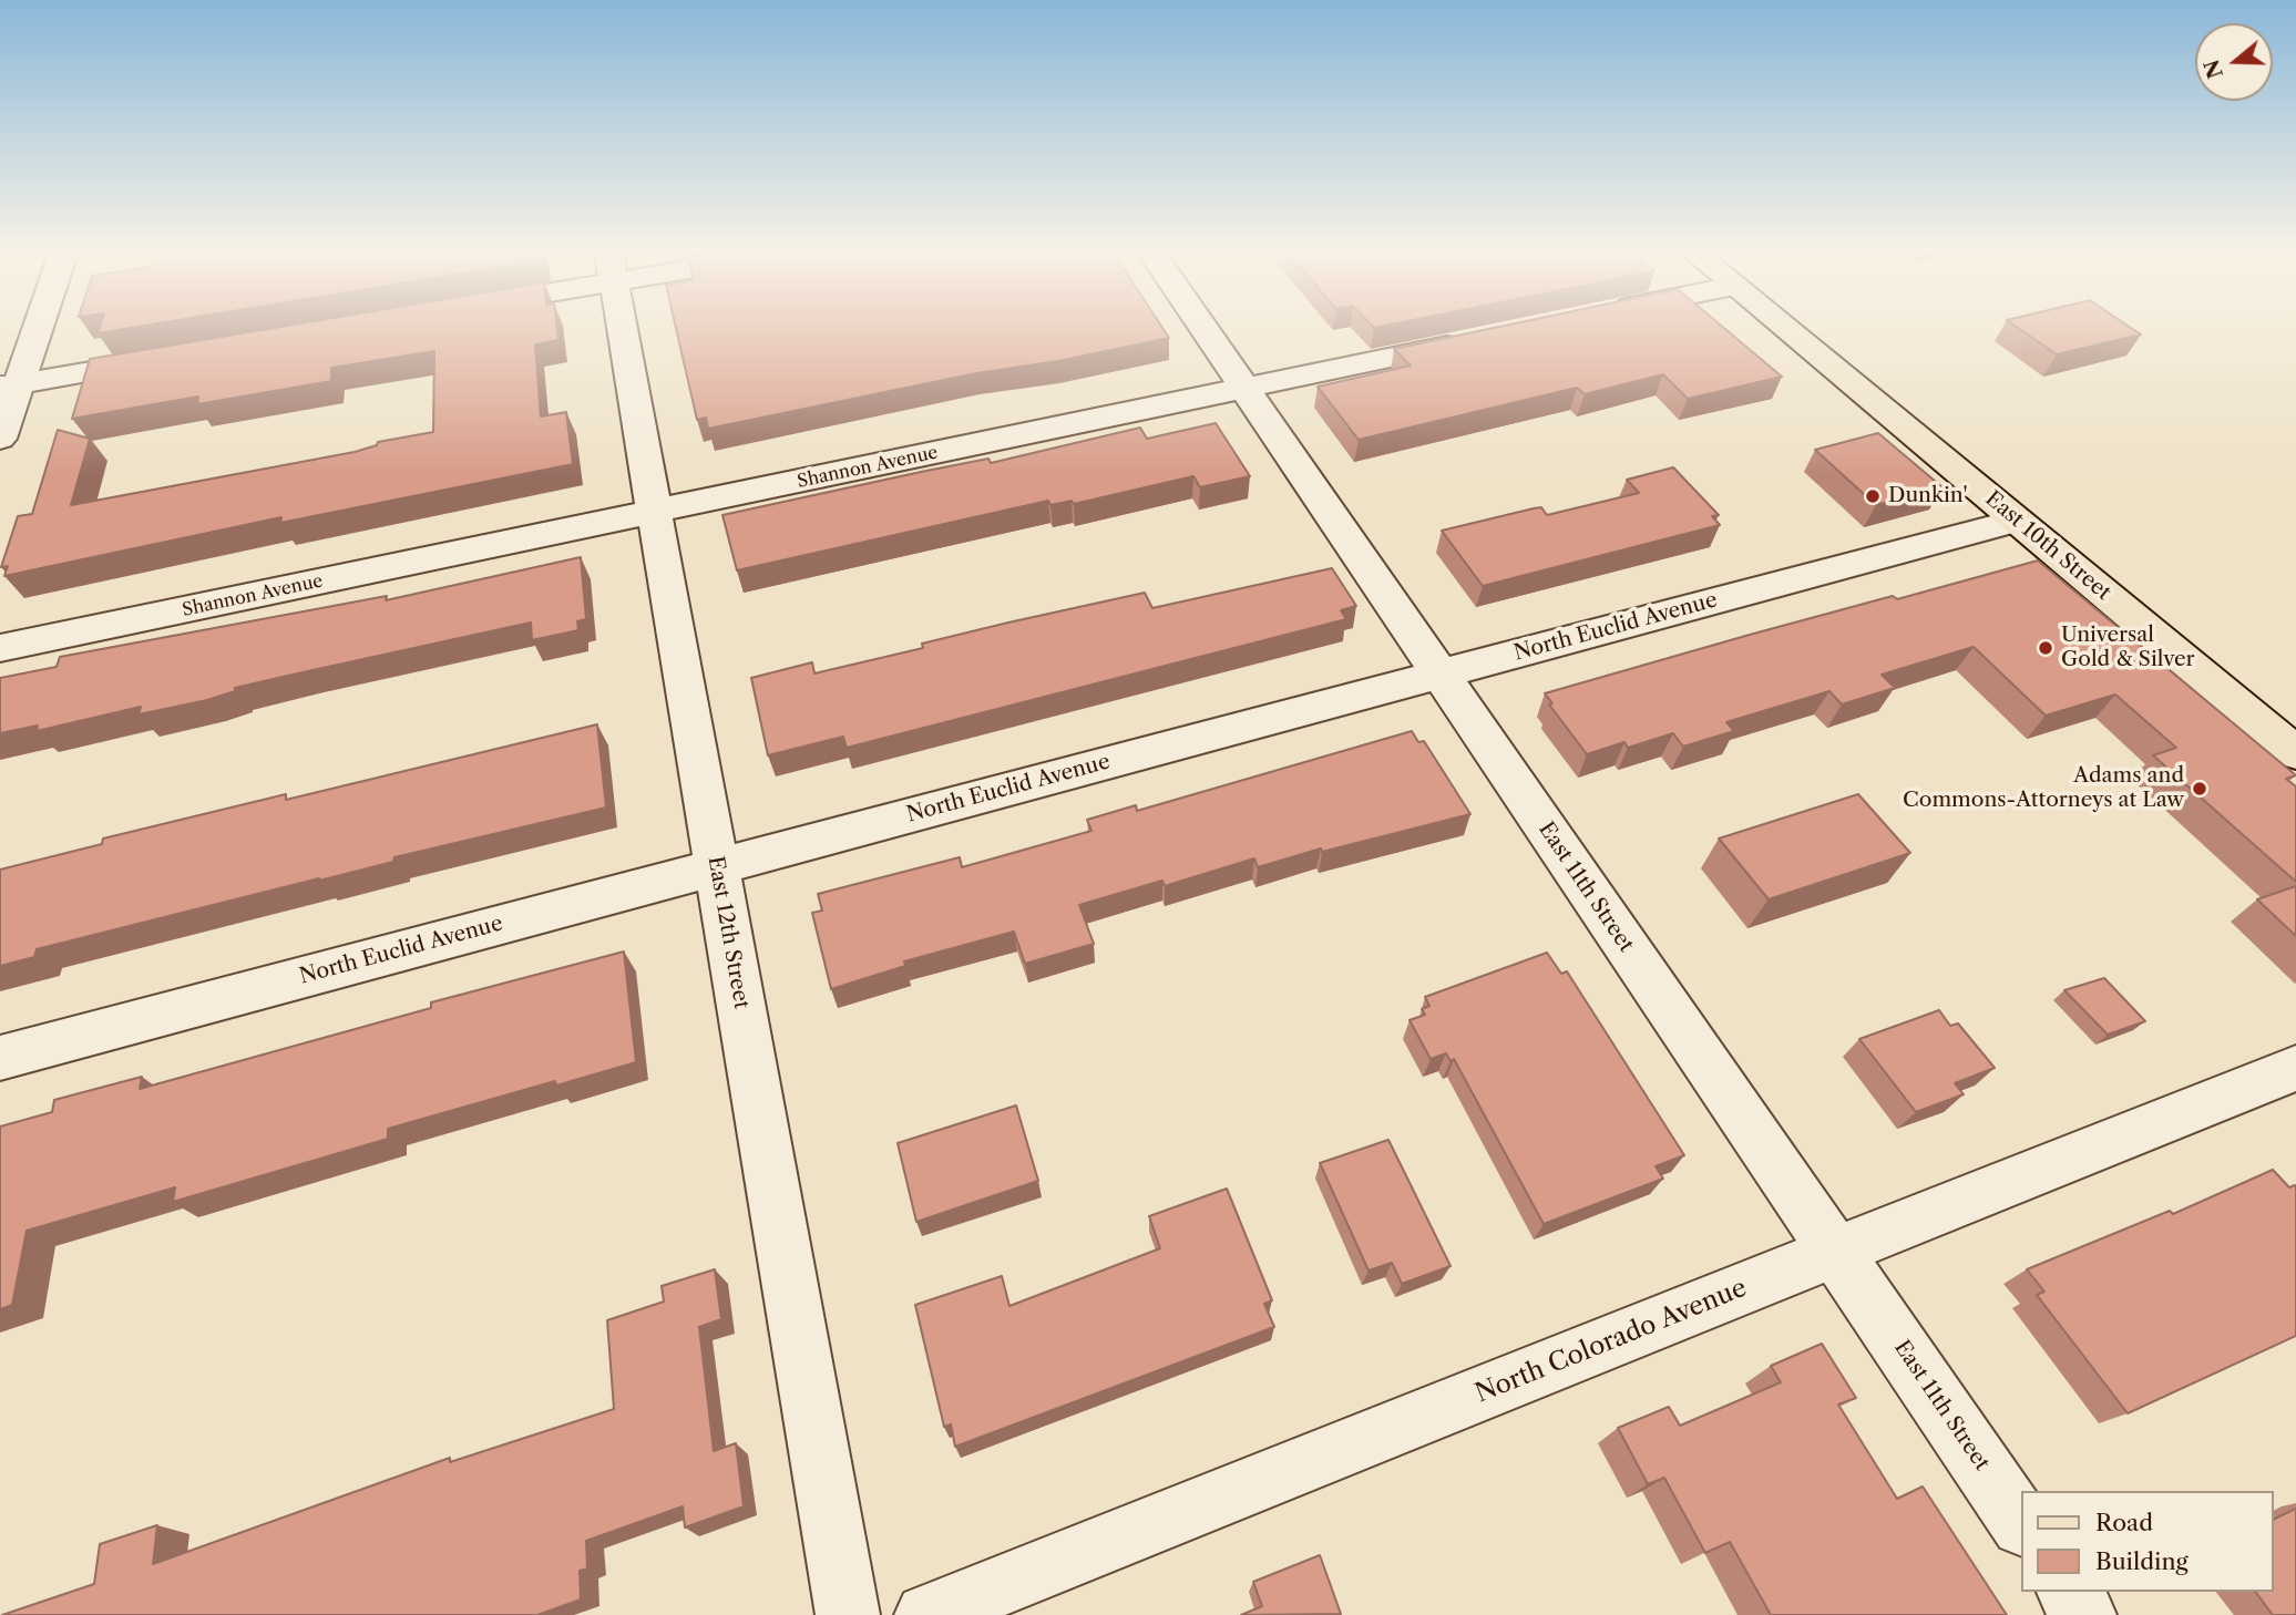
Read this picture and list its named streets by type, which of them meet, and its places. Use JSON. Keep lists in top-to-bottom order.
{
  "streets": {
    "main road": ["East 10th Street"],
    "street": [
      "Shannon Avenue",
      "North Euclid Avenue",
      "East 11th Street",
      "East 12th Street",
      "North Colorado Avenue"
    ]
  },
  "crossings": [
    ["Shannon Avenue", "East 11th Street"],
    ["Shannon Avenue", "East 12th Street"],
    ["East 10th Street", "North Euclid Avenue"],
    ["North Euclid Avenue", "East 11th Street"],
    ["North Euclid Avenue", "East 12th Street"],
    ["East 11th Street", "North Colorado Avenue"]
  ],
  "places": ["Dunkin'", "Universal Gold & Silver", "Adams and Commons-Attorneys at Law"],
  "legend": ["Road", "Building"],
  "north": "left"
}
